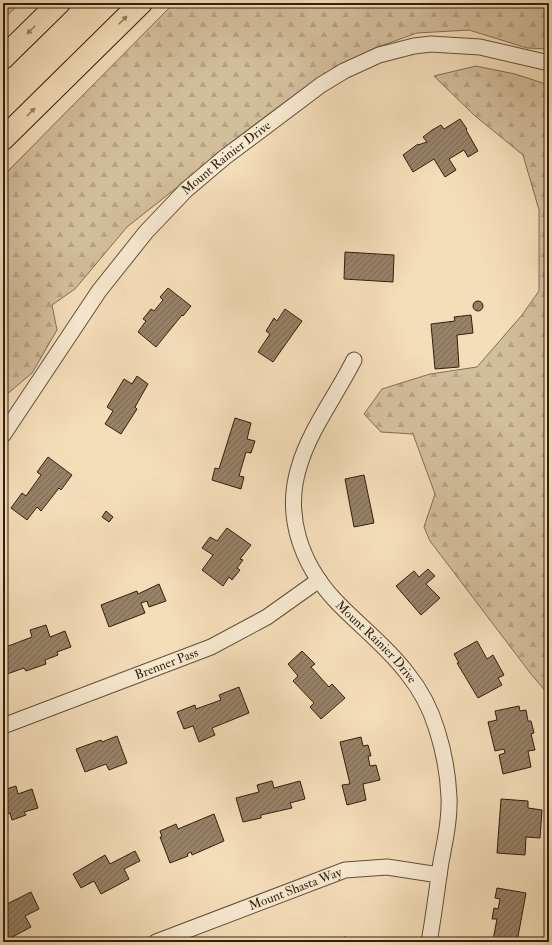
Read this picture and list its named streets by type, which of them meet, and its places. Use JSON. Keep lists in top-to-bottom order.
{
  "streets": {
    "street": ["Mount Rainier Drive", "Brenner Pass", "Mount Shasta Way"]
  },
  "crossings": [
    ["Mount Rainier Drive", "Brenner Pass"],
    ["Mount Rainier Drive", "Mount Shasta Way"]
  ]
}
